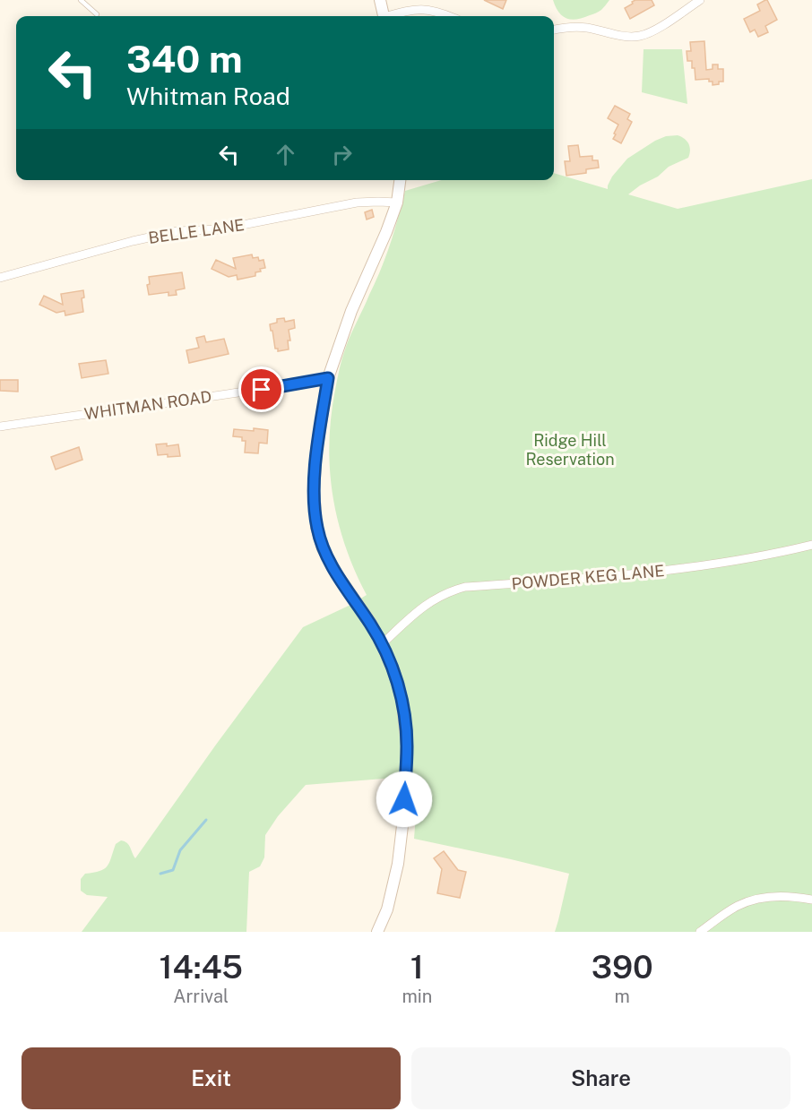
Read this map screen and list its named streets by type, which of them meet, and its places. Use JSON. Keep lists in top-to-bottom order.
{
  "streets": {
    "street": ["BELLE LANE", "WHITMAN ROAD", "POWDER KEG LANE"]
  },
  "parks": ["Ridge Hill Reservation"],
  "page": {
    "turn": ["340 m", "Whitman Road"],
    "eta": [
      "14:45",
      "Arrival",
      "1",
      "min",
      "390",
      "m"
    ],
    "buttons": ["Exit", "Share"]
  }
}
